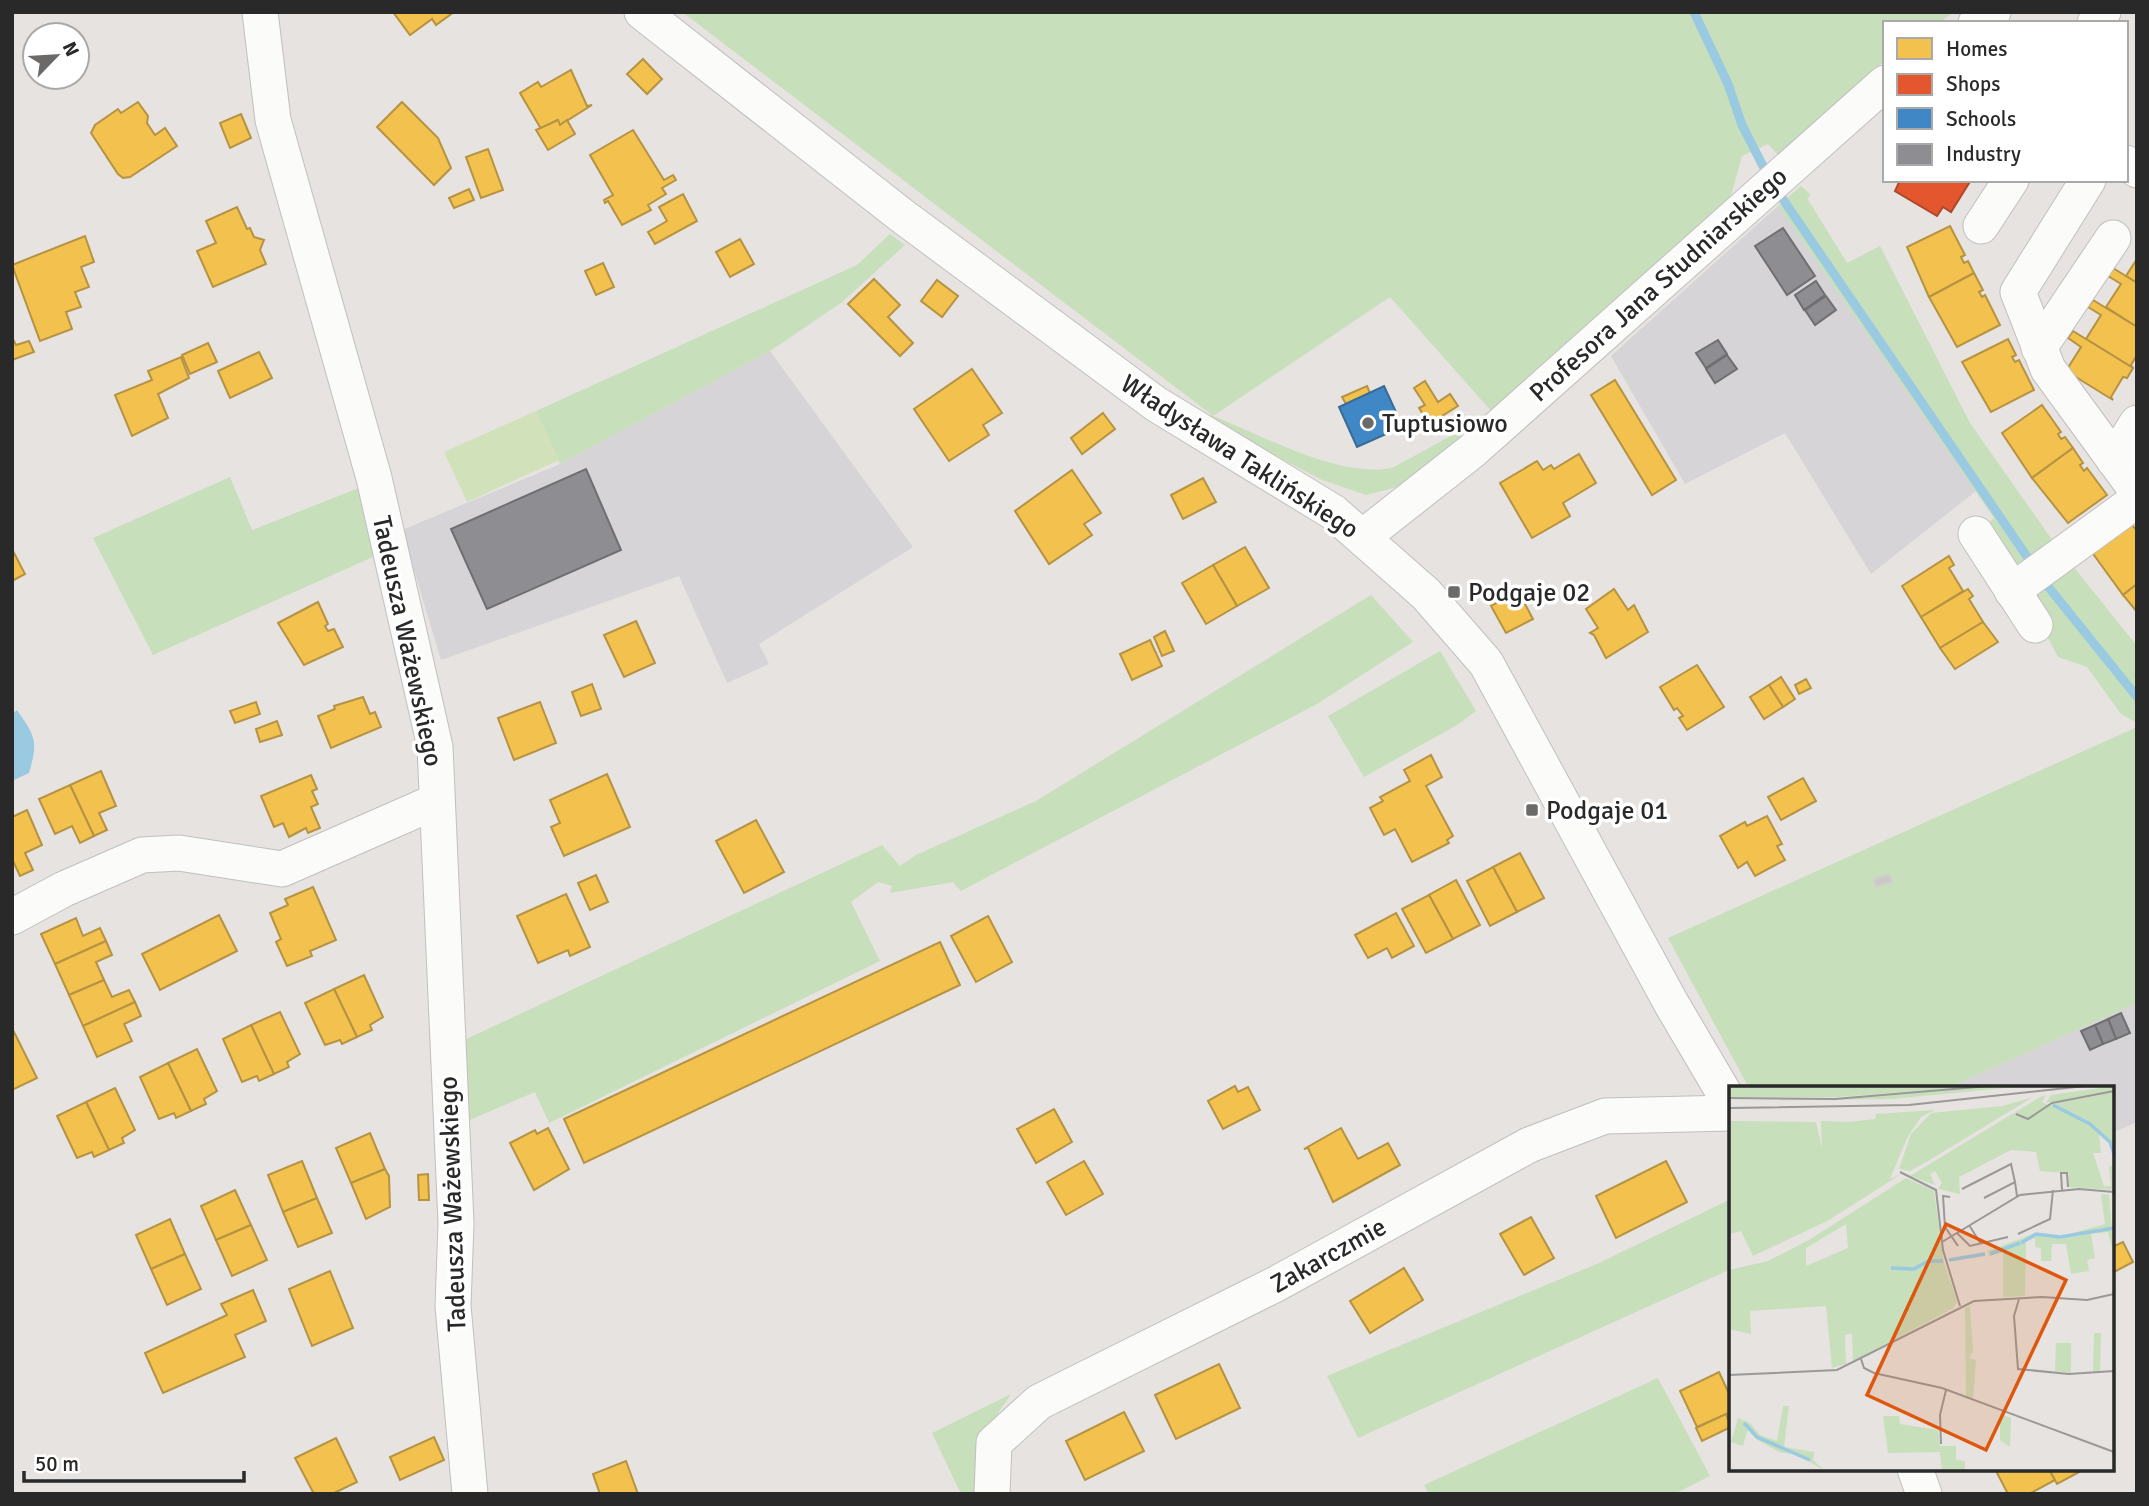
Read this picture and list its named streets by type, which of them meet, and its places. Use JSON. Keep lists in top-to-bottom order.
{
  "streets": {
    "street": [
      "Profesora Jana Studniarskiego",
      "Władysława Taklińskiego",
      "Tadeusza Ważewskiego",
      "Zakarczmie"
    ]
  },
  "crossings": [
    ["Profesora Jana Studniarskiego", "Władysława Taklińskiego"]
  ],
  "places": {
    "other": ["Tuptusiowo"],
    "transit": ["Podgaje 02", "Podgaje 01"]
  },
  "legend": [
    "Homes",
    "Shops",
    "Schools",
    "Industry"
  ],
  "scale_bar": "50 m",
  "north": "top right"
}
